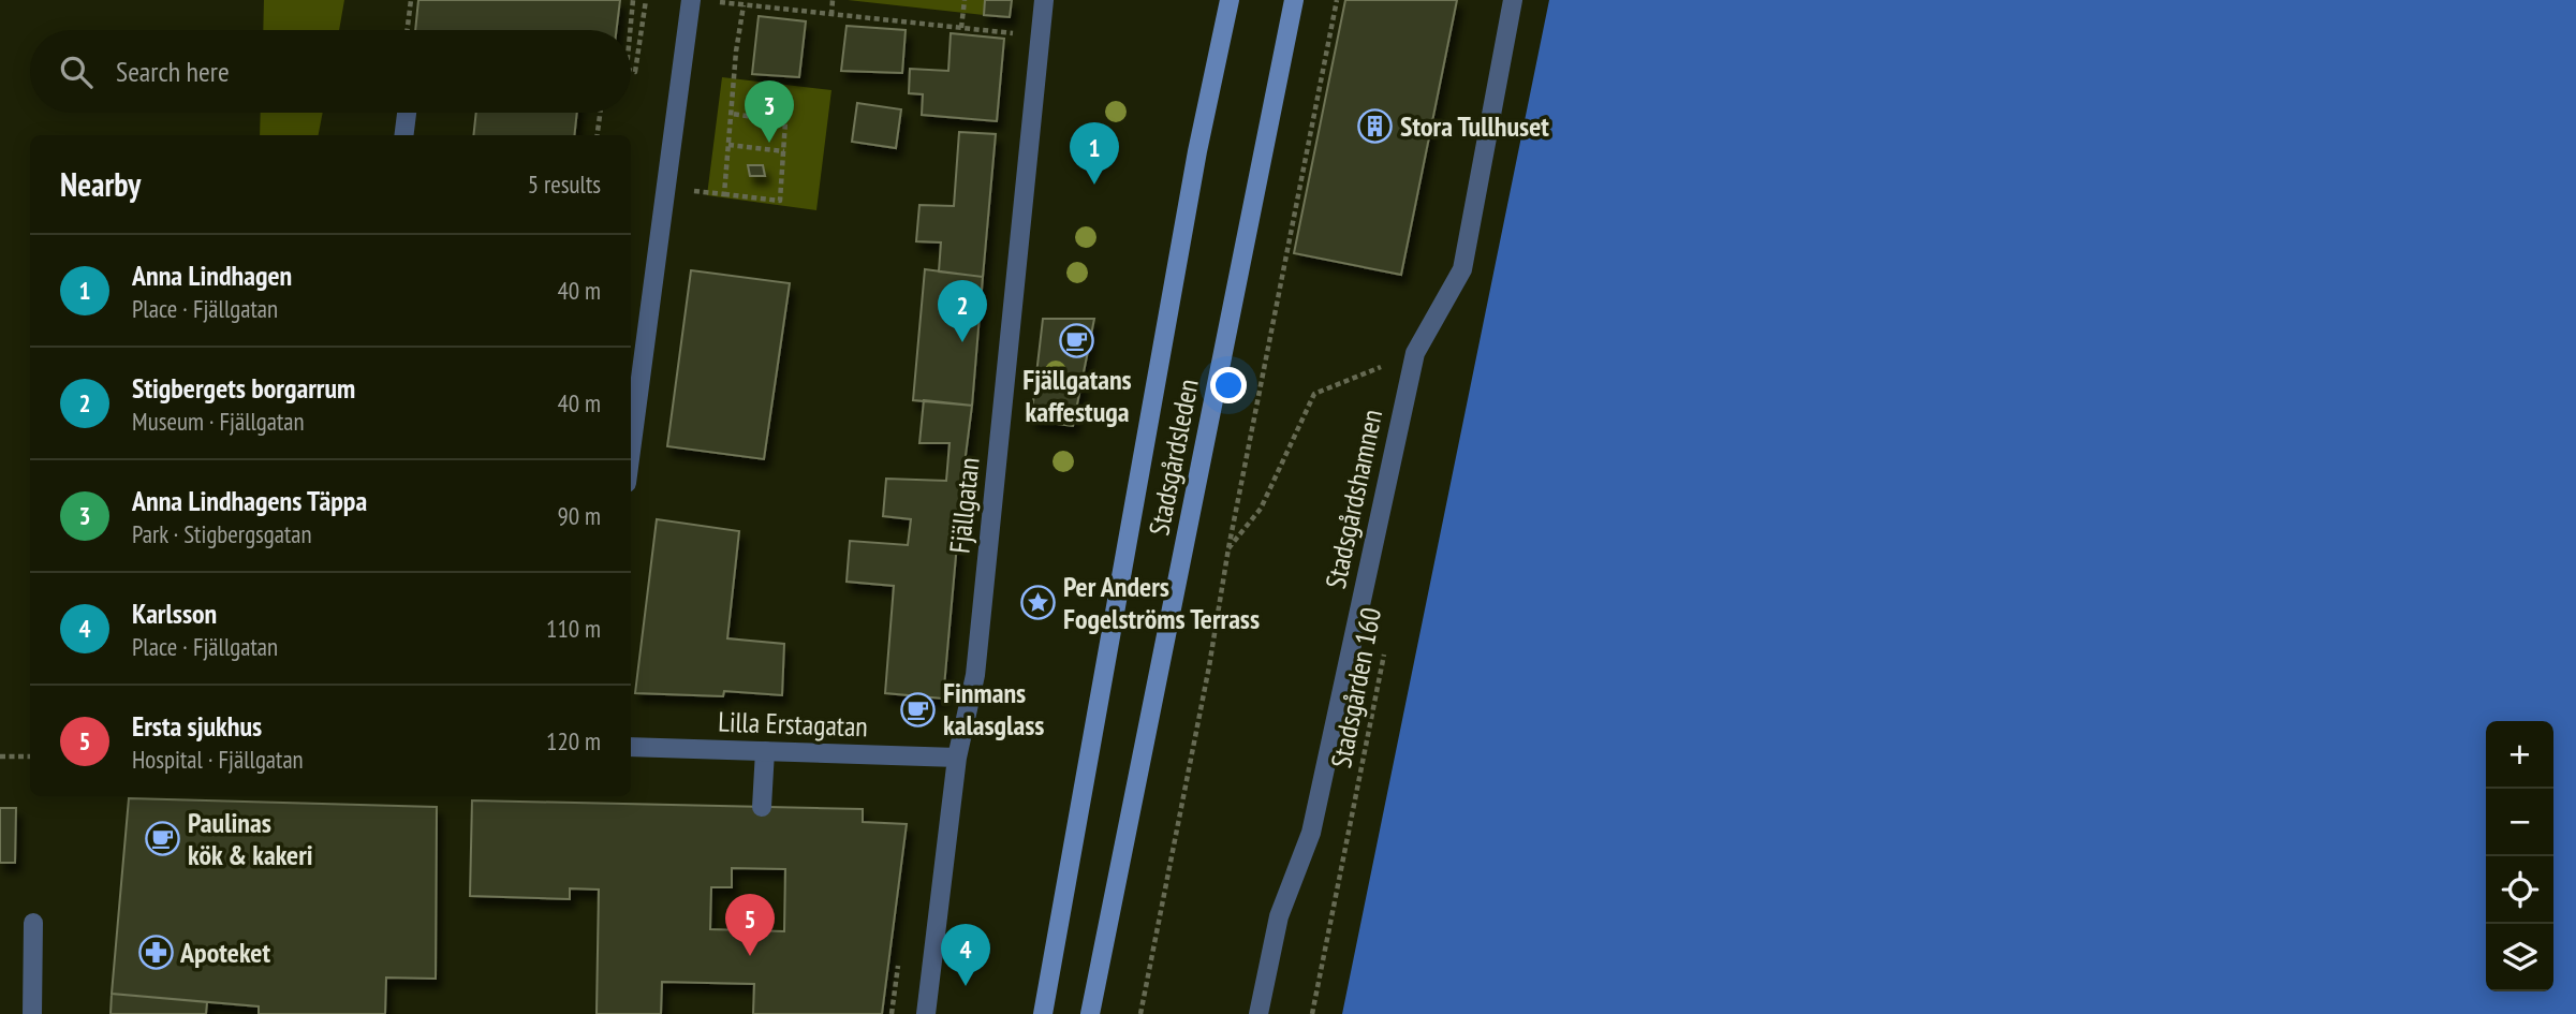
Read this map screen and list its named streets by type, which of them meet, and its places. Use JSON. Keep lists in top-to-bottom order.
{
  "streets": {
    "main road": ["Stadsgårdsleden"],
    "street": ["Stadsgårdshamnen", "Fjällgatan", "Lilla Erstagatan"],
    "path": ["Stadsgården 160"]
  },
  "crossings": [
    ["Fjällgatan", "Lilla Erstagatan"]
  ],
  "places": {
    "building": ["Stora Tullhuset"],
    "cafe": ["Fjällgatans kaffestuga", "Finmans kalasglass", "Paulinas kök & kakeri"],
    "place": ["Per Anders Fogelströms Terrass"],
    "pharmacy": ["Apoteket"]
  },
  "page": {
    "search": "Search here",
    "pins": [
      "3",
      "1",
      "2",
      "5",
      "4"
    ],
    "heading": ["Nearby", "5 results"],
    "list": [
      {
        "mark": "1",
        "name": "Anna Lindhagen",
        "note": "Place · Fjällgatan",
        "value": "40 m"
      },
      {
        "mark": "2",
        "name": "Stigbergets borgarrum",
        "note": "Museum · Fjällgatan",
        "value": "40 m"
      },
      {
        "mark": "3",
        "name": "Anna Lindhagens Täppa",
        "note": "Park · Stigbergsgatan",
        "value": "90 m"
      },
      {
        "mark": "4",
        "name": "Karlsson",
        "note": "Place · Fjällgatan",
        "value": "110 m"
      },
      {
        "mark": "5",
        "name": "Ersta sjukhus",
        "note": "Hospital · Fjällgatan",
        "value": "120 m"
      }
    ],
    "map_buttons": ["+", "−"]
  }
}
